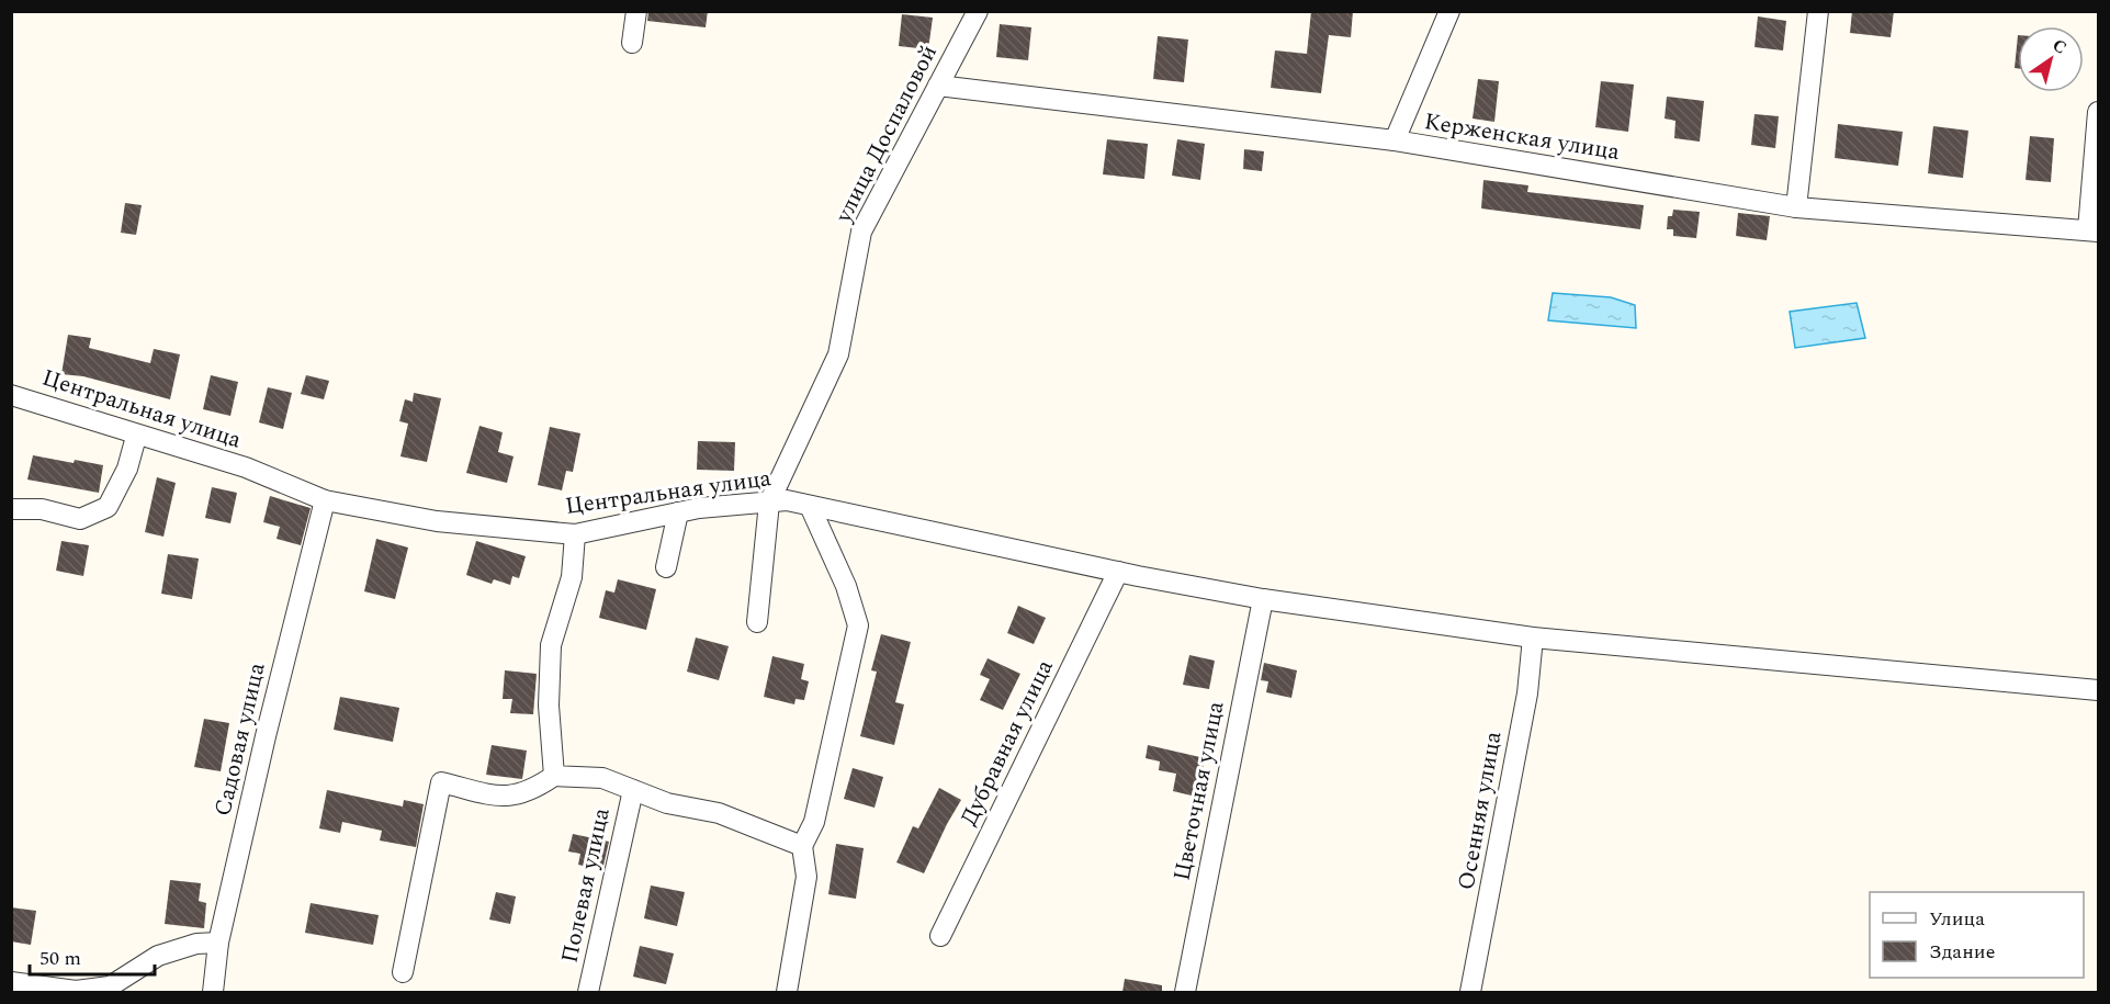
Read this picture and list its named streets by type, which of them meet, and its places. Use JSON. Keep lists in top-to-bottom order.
{
  "streets": {
    "street": [
      "улица Доспаловой",
      "Керженская улица",
      "Центральная улица",
      "Садовая улица",
      "Дубравная улица",
      "Цветочная улица",
      "Осенняя улица",
      "Полевая улица"
    ]
  },
  "crossings": [
    ["улица Доспаловой", "Керженская улица"],
    ["улица Доспаловой", "Центральная улица"],
    ["Центральная улица", "Садовая улица"],
    ["Центральная улица", "Дубравная улица"],
    ["Центральная улица", "Цветочная улица"],
    ["Центральная улица", "Осенняя улица"]
  ],
  "legend": ["Улица", "Здание"],
  "scale_bar": "50 m",
  "north": "top right"
}
